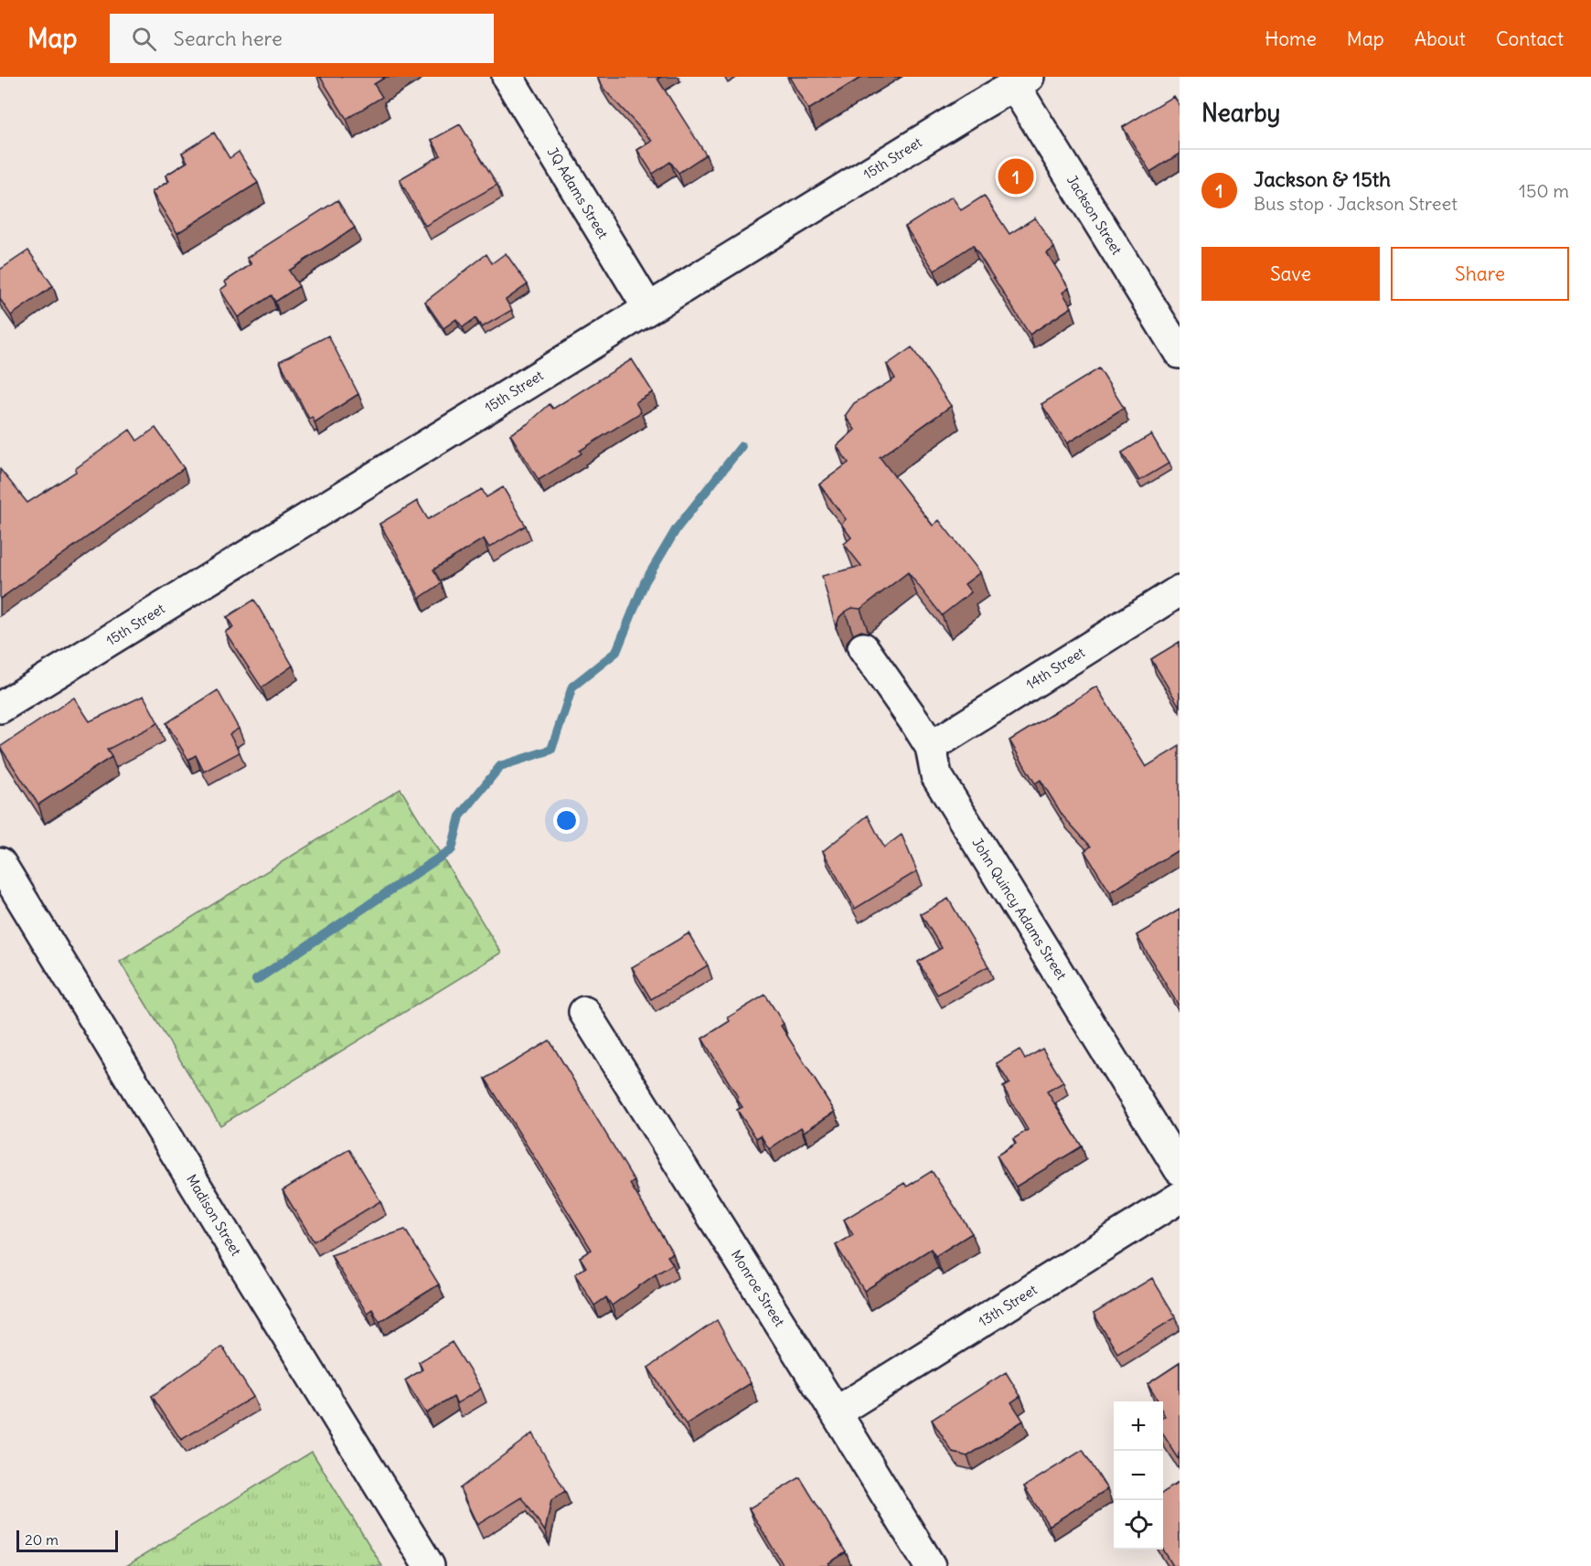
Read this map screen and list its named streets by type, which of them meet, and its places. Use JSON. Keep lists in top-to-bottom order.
{
  "streets": {
    "street": [
      "15th Street",
      "JQ Adams Street",
      "Jackson Street",
      "14th Street",
      "John Quincy Adams Street",
      "Madison Street",
      "Monroe Street",
      "13th Street"
    ]
  },
  "crossings": [
    ["15th Street", "JQ Adams Street"],
    ["15th Street", "Jackson Street"],
    ["14th Street", "John Quincy Adams Street"],
    ["Monroe Street", "13th Street"]
  ],
  "scale_bar": "20 m",
  "page": {
    "header": "Map",
    "search": "Search here",
    "nav": [
      "Home",
      "Map",
      "About",
      "Contact"
    ],
    "heading": "Nearby",
    "list": [
      {
        "mark": "1",
        "name": "Jackson & 15th",
        "note": "Bus stop · Jackson Street",
        "value": "150 m"
      }
    ],
    "pins": "1",
    "buttons": ["Save", "Share"],
    "map_buttons": ["+", "−"],
    "scale": "20 m"
  }
}
